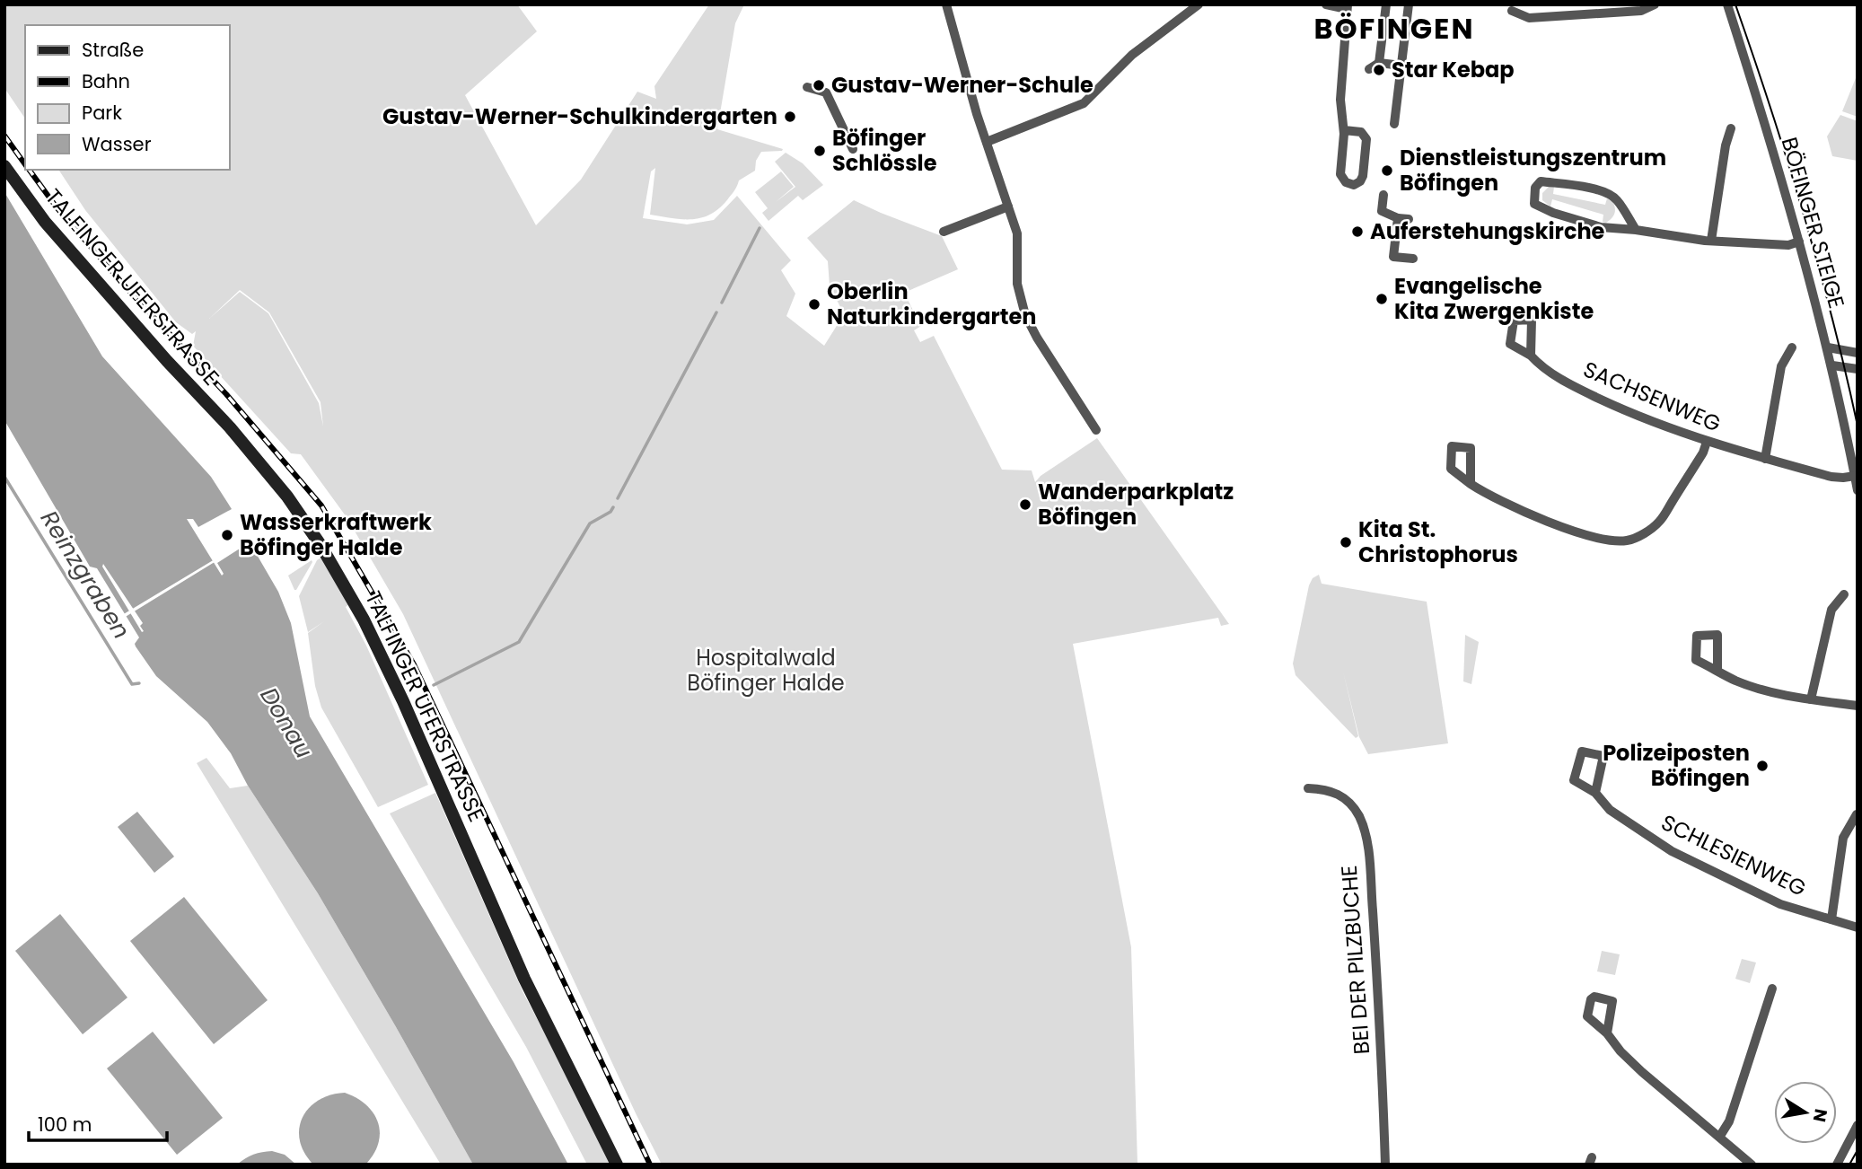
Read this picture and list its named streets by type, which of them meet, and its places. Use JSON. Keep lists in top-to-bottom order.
{
  "streets": {
    "street": [
      "BÖFINGER STEIGE",
      "TALFINGER UFERSTRASSE",
      "SACHSENWEG",
      "SCHLESIENWEG",
      "BEI DER PILZBUCHE"
    ]
  },
  "crossings": [
    ["BÖFINGER STEIGE", "SACHSENWEG"]
  ],
  "districts": ["BÖFINGEN"],
  "water": ["Reinzgraben", "Donau"],
  "parks": ["Hospitalwald Böfinger Halde"],
  "places": [
    "Star Kebap",
    "Gustav-Werner-Schule",
    "Gustav-Werner-Schulkindergarten",
    "Böfinger Schlössle",
    "Dienstleistungszentrum Böfingen",
    "Auferstehungskirche",
    "Evangelische Kita Zwergenkiste",
    "Oberlin Naturkindergarten",
    "Wanderparkplatz Böfingen",
    "Wasserkraftwerk Böfinger Halde",
    "Kita St. Christophorus",
    "Polizeiposten Böfingen"
  ],
  "legend": [
    "Straße",
    "Bahn",
    "Park",
    "Wasser"
  ],
  "scale_bar": "100 m",
  "north": "right"
}
